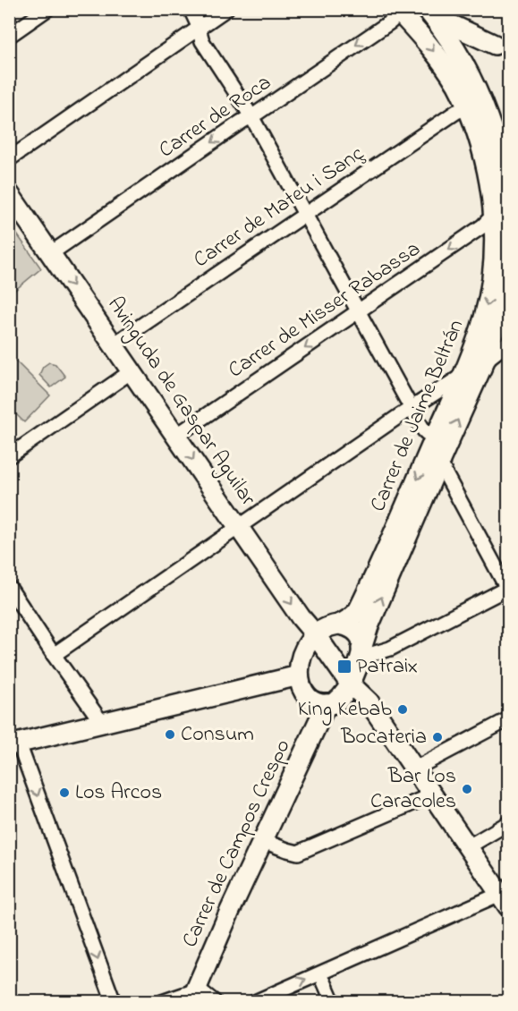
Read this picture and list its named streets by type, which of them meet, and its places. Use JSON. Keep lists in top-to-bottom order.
{
  "streets": {
    "street": [
      "Carrer de Roca",
      "Carrer de Mateu i Sanç",
      "Carrer de Misser Rabassa",
      "Avinguda de Gaspar Aguilar",
      "Carrer de Jaime Beltrán",
      "Carrer de Campos Crespo"
    ]
  },
  "crossings": [
    ["Carrer de Roca", "Avinguda de Gaspar Aguilar"],
    ["Carrer de Roca", "Carrer de Jaime Beltrán"],
    ["Carrer de Mateu i Sanç", "Avinguda de Gaspar Aguilar"],
    ["Carrer de Mateu i Sanç", "Carrer de Jaime Beltrán"],
    ["Carrer de Misser Rabassa", "Avinguda de Gaspar Aguilar"],
    ["Carrer de Misser Rabassa", "Carrer de Jaime Beltrán"]
  ],
  "one_way": ["Avinguda de Gaspar Aguilar"],
  "places": {
    "transit": ["Patraix"],
    "other": [
      "King Kebab",
      "Consum",
      "Bocateria",
      "Bar Los Caracoles",
      "Los Arcos"
    ]
  }
}
